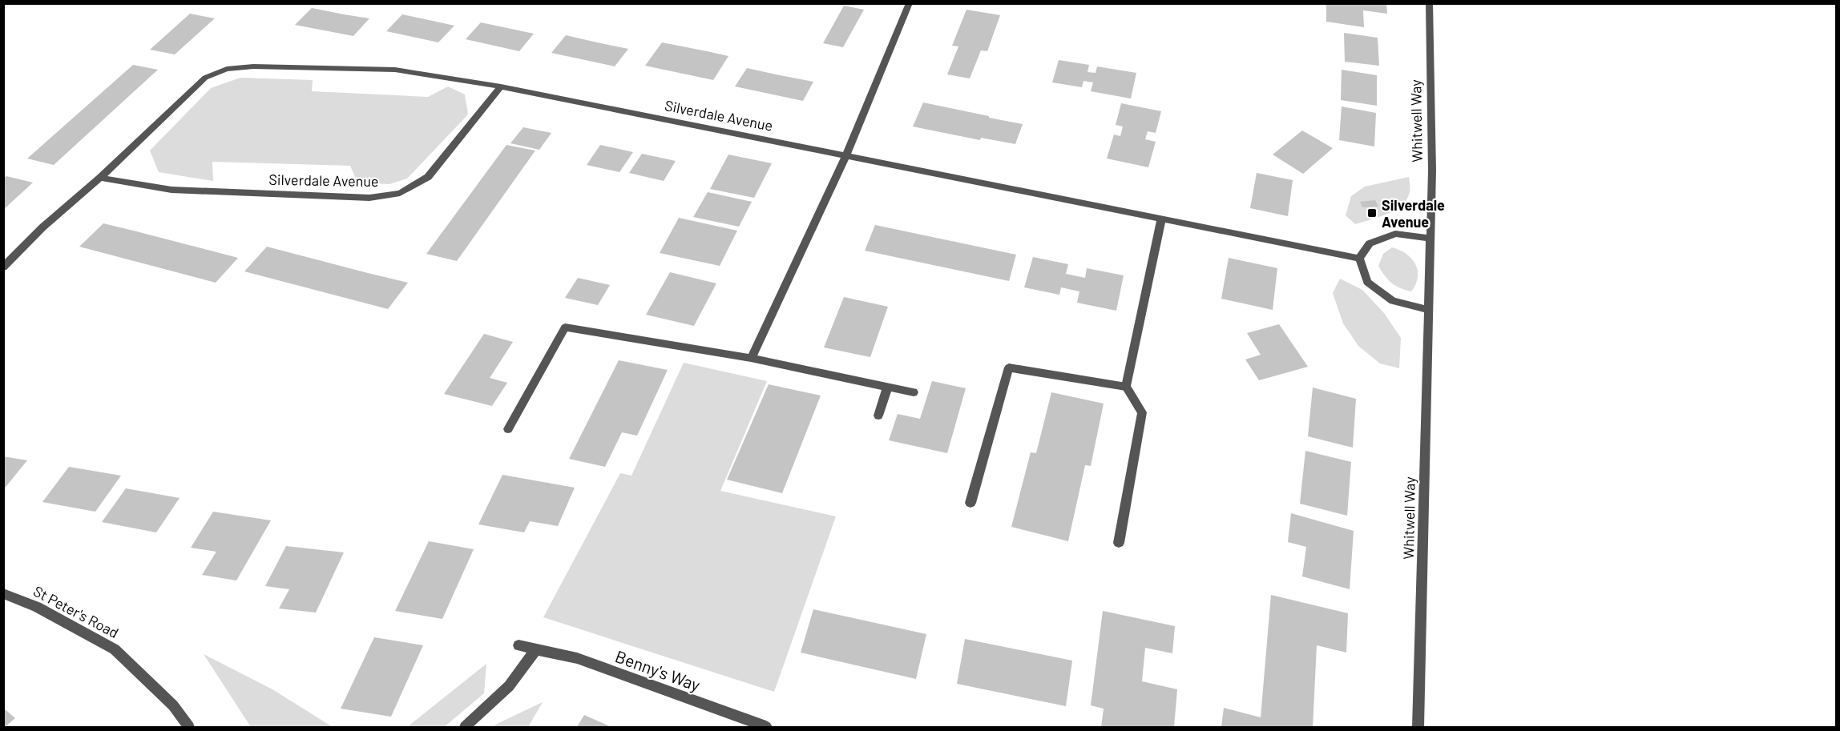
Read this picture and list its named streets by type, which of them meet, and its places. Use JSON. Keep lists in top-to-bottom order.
{
  "streets": {
    "street": [
      "Silverdale Avenue",
      "Whitwell Way",
      "St Peter's Road",
      "Benny's Way"
    ]
  },
  "places": {
    "transit": ["Silverdale Avenue"]
  }
}
